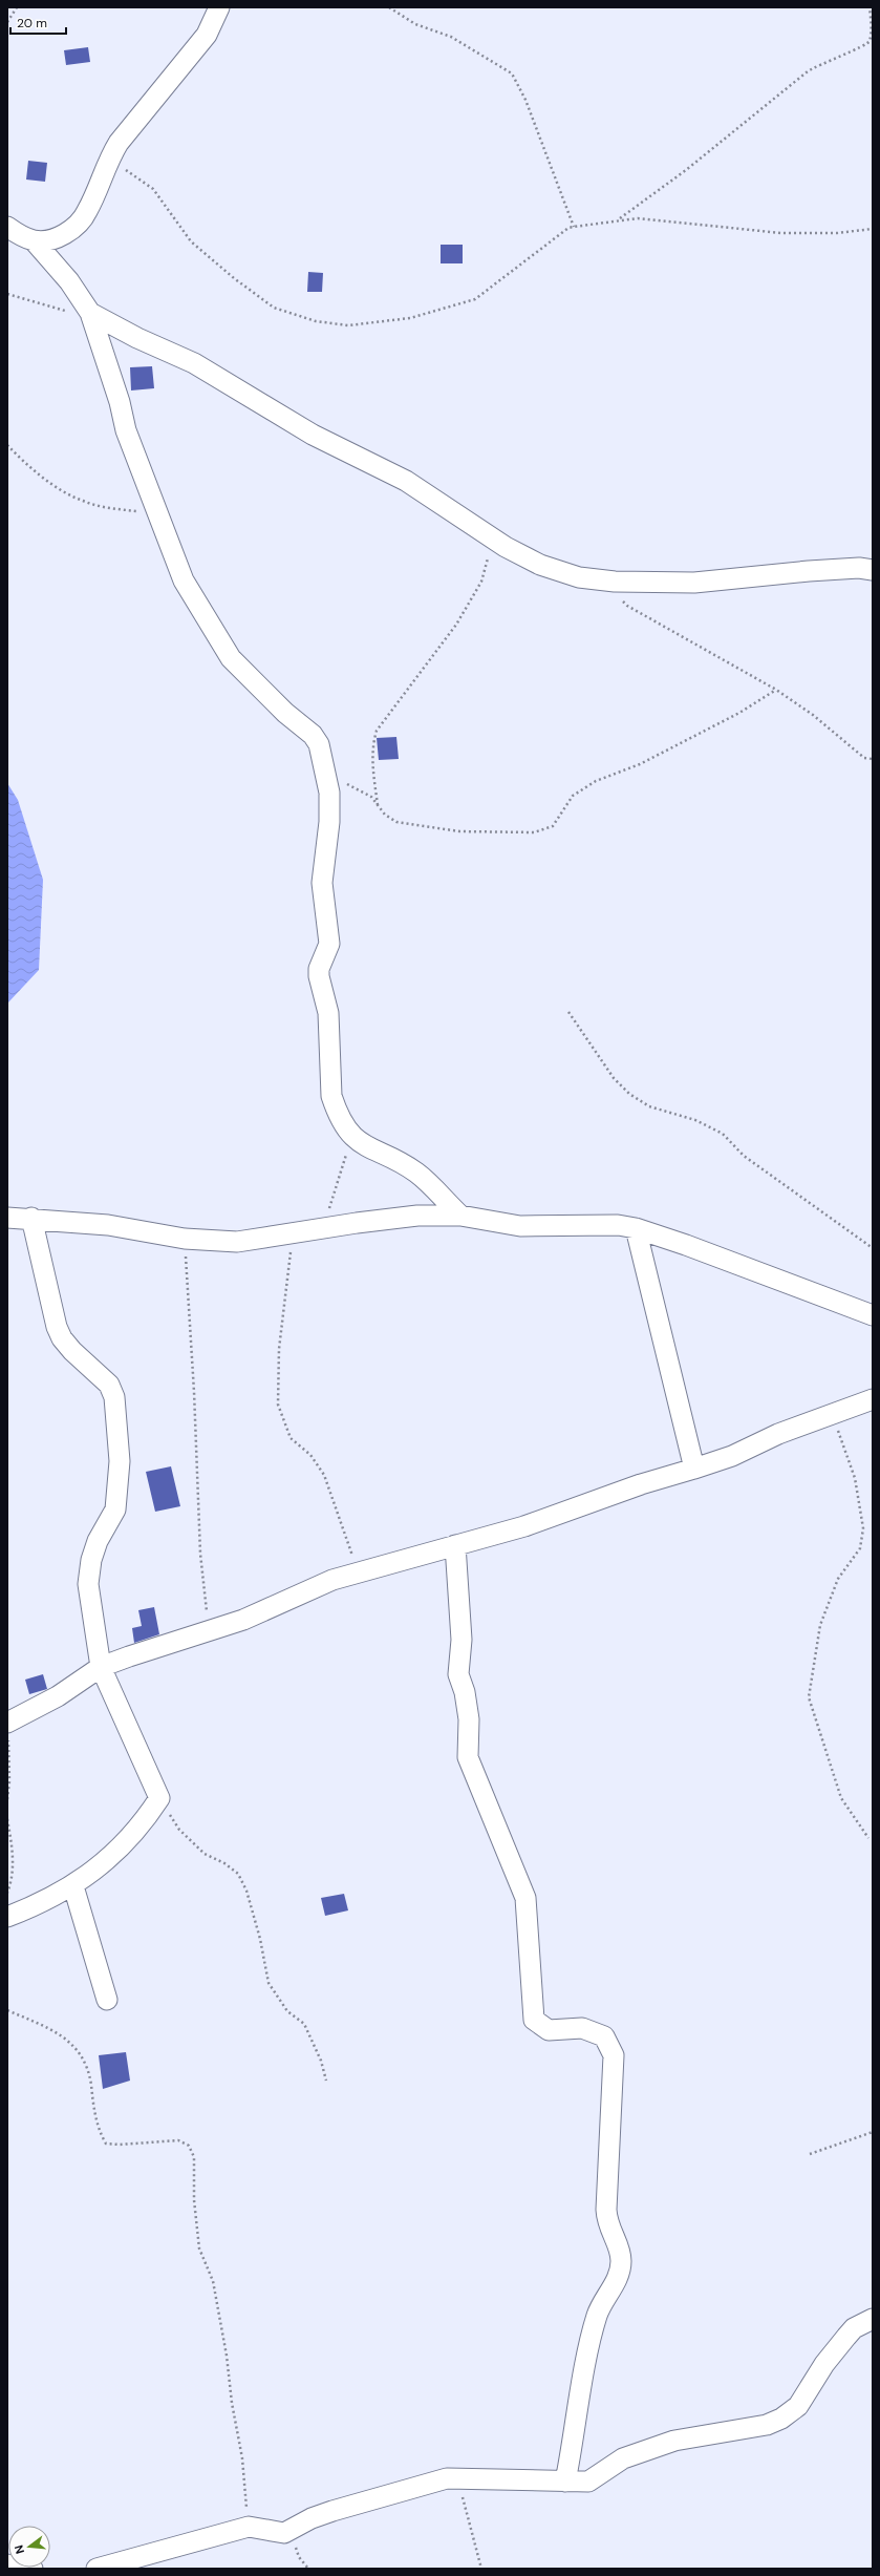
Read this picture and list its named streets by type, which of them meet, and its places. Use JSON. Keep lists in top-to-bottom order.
{
  "scale_bar": "20 m",
  "north": "left"
}
